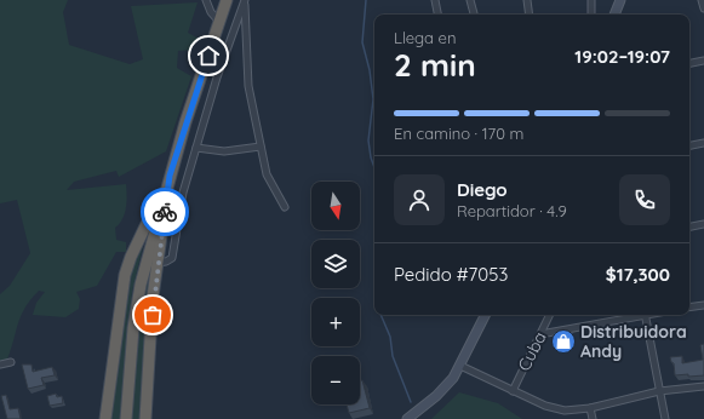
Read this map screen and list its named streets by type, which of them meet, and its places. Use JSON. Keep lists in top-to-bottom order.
{
  "streets": {
    "street": ["Cuba"]
  },
  "places": {
    "shop": ["Distribuidora Andy"]
  },
  "north": "bottom",
  "page": {
    "heading": ["2 min", "Llega en", "19:02–19:07"],
    "panel": [
      "Diego",
      "Repartidor · 4.9",
      "Pedido #7053",
      "$17,300"
    ],
    "bar": "En camino · 170 m",
    "map_buttons": ["+", "−"]
  }
}
